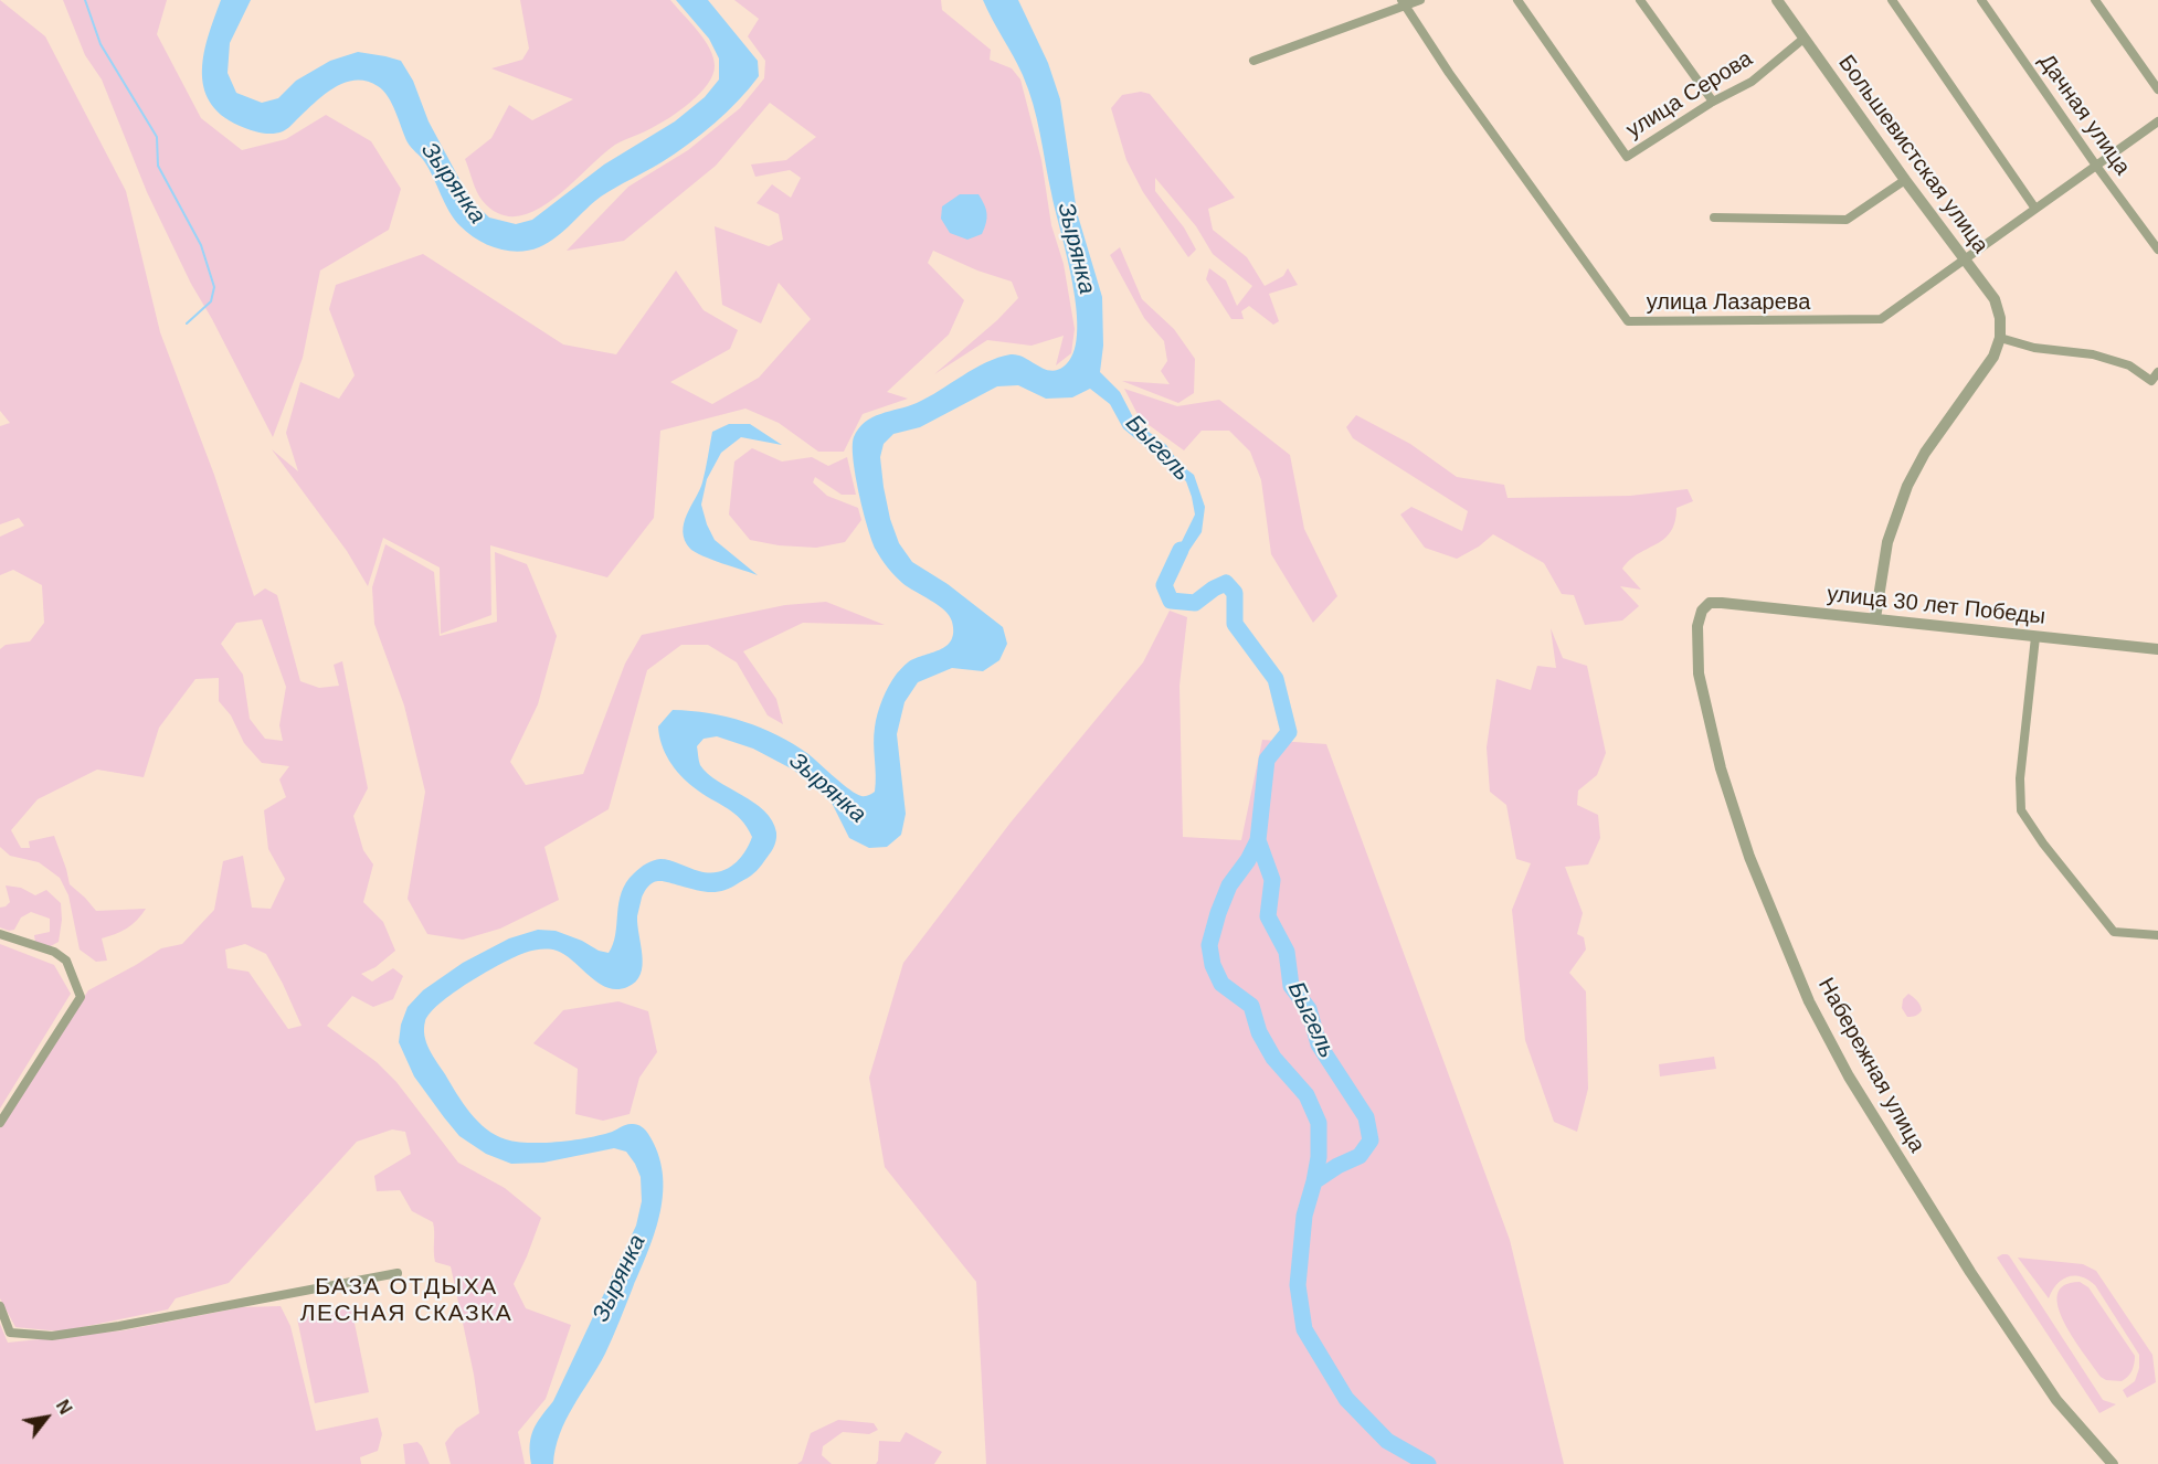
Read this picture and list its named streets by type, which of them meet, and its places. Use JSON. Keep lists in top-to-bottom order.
{
  "streets": {
    "street": [
      "улица Серова",
      "Дачная улица",
      "Большевистская улица",
      "улица Лазарева",
      "улица 30 лет Победы",
      "Набережная улица"
    ]
  },
  "crossings": [
    ["улица Серова", "Большевистская улица"],
    ["Дачная улица", "улица Лазарева"],
    ["Большевистская улица", "улица Лазарева"],
    ["улица 30 лет Победы", "Набережная улица"]
  ],
  "districts": ["БАЗА ОТДЫХА ЛЕСНАЯ СКАЗКА"],
  "water": ["Зырянка", "Быгель"],
  "north": "top right"
}
